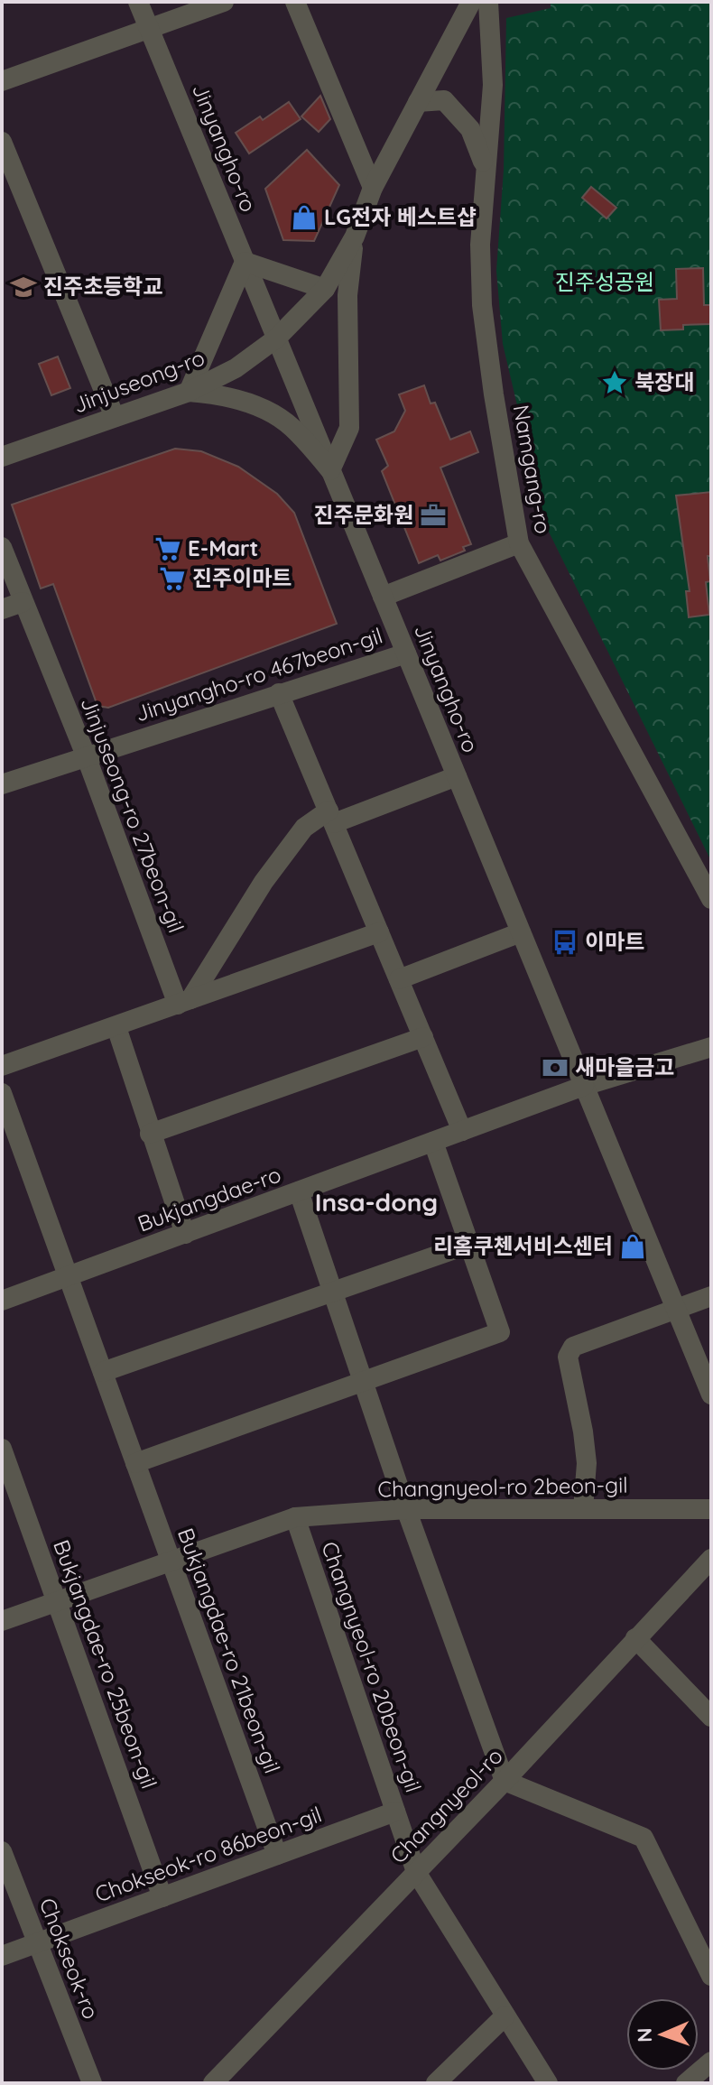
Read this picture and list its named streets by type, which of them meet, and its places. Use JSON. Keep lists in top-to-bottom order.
{
  "streets": {
    "street": [
      "Jinyangho-ro",
      "Jinjuseong-ro",
      "Namgang-ro",
      "Jinyangho-ro 467beon-gil",
      "Jinjuseong-ro 27beon-gil",
      "Bukjangdae-ro",
      "Changnyeol-ro 2beon-gil",
      "Bukjangdae-ro 21beon-gil",
      "Bukjangdae-ro 25beon-gil",
      "Changnyeol-ro 20beon-gil",
      "Changnyeol-ro",
      "Chokseok-ro 86beon-gil",
      "Chokseok-ro"
    ]
  },
  "crossings": [
    ["Jinyangho-ro", "Jinjuseong-ro"],
    ["Jinyangho-ro", "Jinyangho-ro 467beon-gil"],
    ["Jinyangho-ro", "Bukjangdae-ro"],
    ["Jinyangho-ro 467beon-gil", "Jinjuseong-ro 27beon-gil"],
    ["Bukjangdae-ro", "Bukjangdae-ro 21beon-gil"],
    ["Changnyeol-ro 2beon-gil", "Bukjangdae-ro 21beon-gil"],
    ["Changnyeol-ro 2beon-gil", "Bukjangdae-ro 25beon-gil"],
    ["Changnyeol-ro 2beon-gil", "Changnyeol-ro 20beon-gil"],
    ["Bukjangdae-ro 21beon-gil", "Chokseok-ro 86beon-gil"],
    ["Bukjangdae-ro 25beon-gil", "Chokseok-ro 86beon-gil"],
    ["Changnyeol-ro 20beon-gil", "Changnyeol-ro"],
    ["Changnyeol-ro 20beon-gil", "Chokseok-ro 86beon-gil"],
    ["Chokseok-ro 86beon-gil", "Chokseok-ro"]
  ],
  "districts": ["Insa-dong"],
  "parks": ["진주성공원"],
  "places": {
    "shop": ["LG전자 베스트샵", "리홈쿠첸서비스센터"],
    "school or university": ["진주초등학교"],
    "place": ["북장대"],
    "office": ["진주문화원"],
    "supermarket": ["E-Mart", "진주이마트"],
    "bus stop": ["이마트"],
    "bank": ["새마을금고"]
  },
  "north": "left"
}
